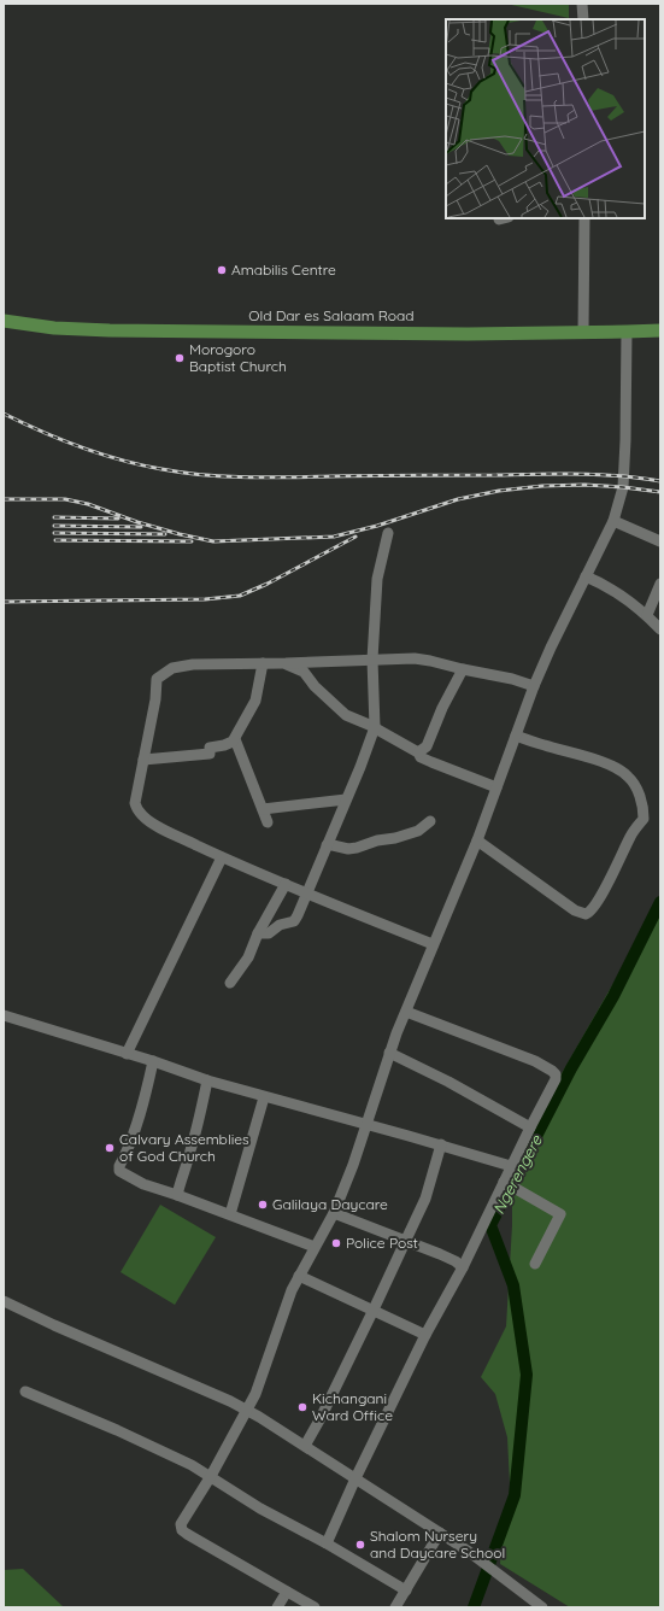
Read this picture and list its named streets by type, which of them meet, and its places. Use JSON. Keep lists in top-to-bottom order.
{
  "streets": {
    "main road": ["Old Dar es Salaam Road"]
  },
  "water": ["Ngerengere"],
  "places": [
    "Amabilis Centre",
    "Morogoro Baptist Church",
    "Calvary Assemblies of God Church",
    "Galilaya Daycare",
    "Police Post",
    "Kichangani Ward Office",
    "Shalom Nursery and Daycare School"
  ]
}
